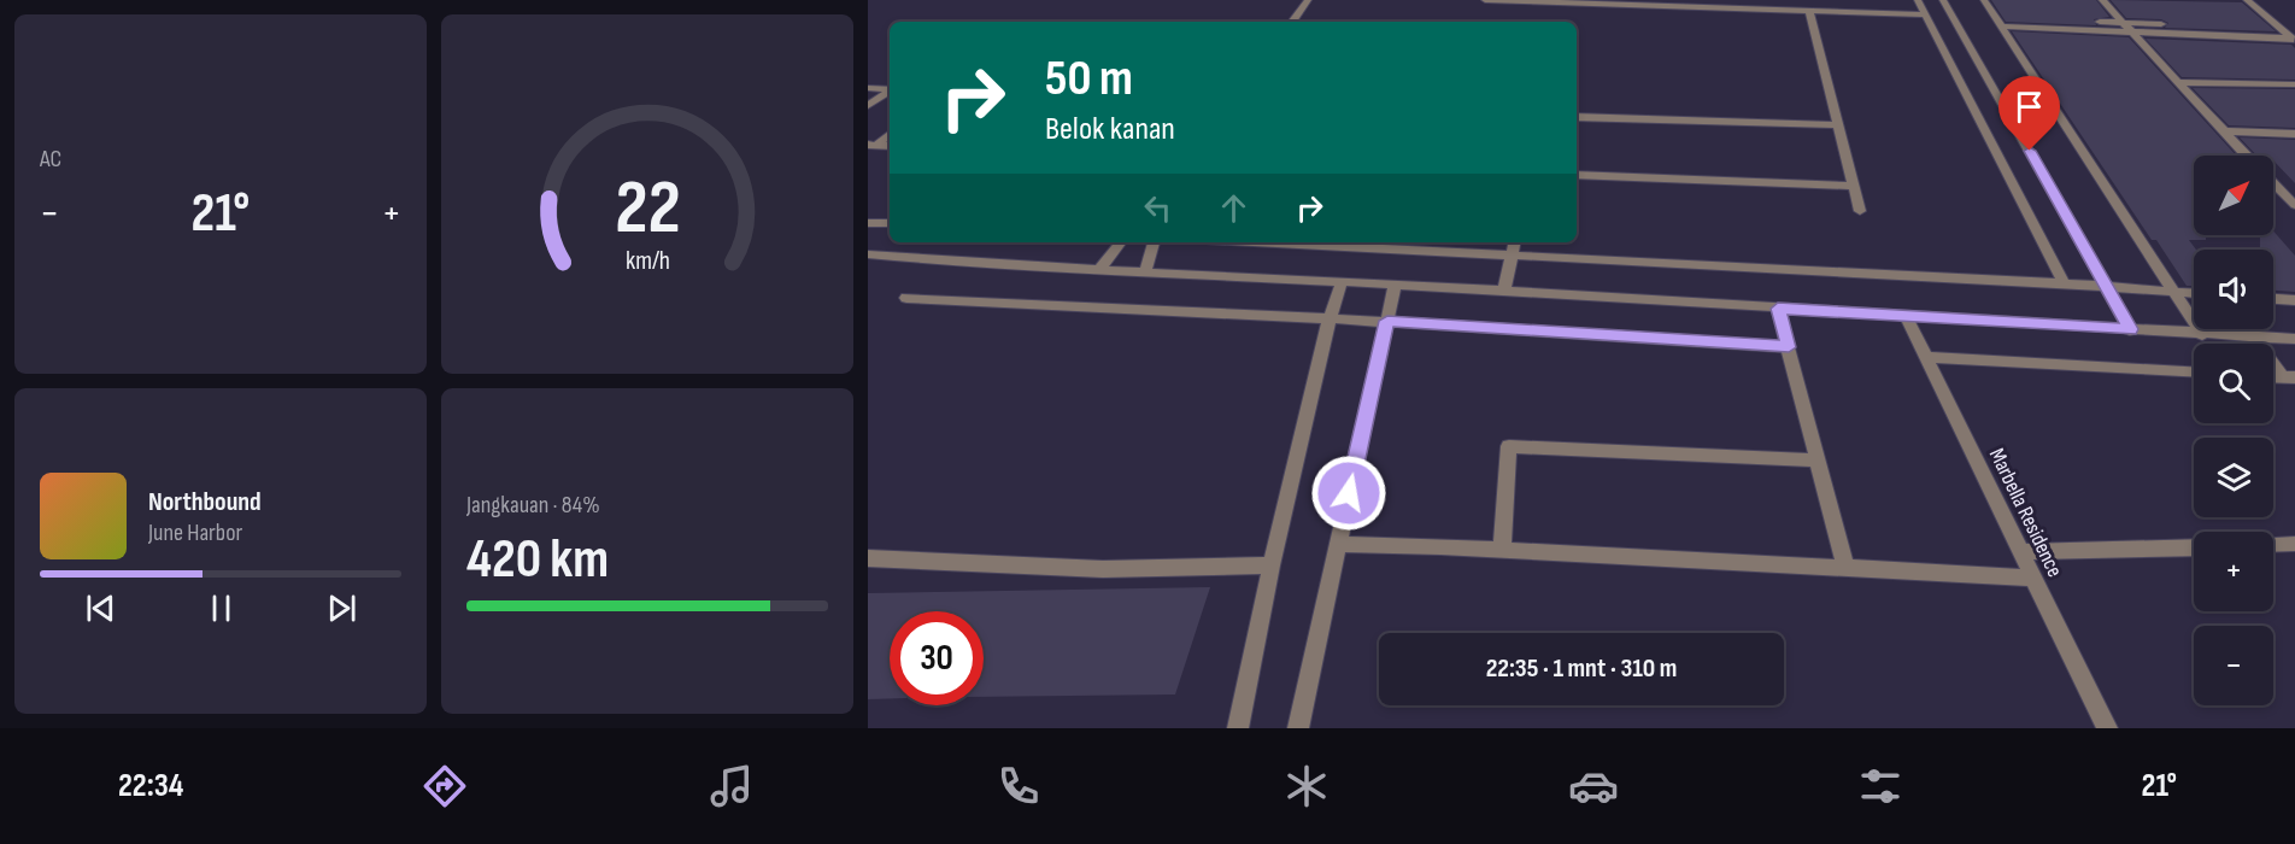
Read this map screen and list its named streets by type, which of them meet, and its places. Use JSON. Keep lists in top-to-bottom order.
{
  "streets": {
    "street": ["Marbella Residence"]
  },
  "north": "top right",
  "page": {
    "tile": [
      "AC",
      ["Jangkauan · 84%", "420 km"]
    ],
    "turn": ["50 m", "Belok kanan"],
    "map_buttons": ["+", "−"],
    "heat": ["−", "21°", "+"],
    "song": ["Northbound", "June Harbor"],
    "limit": "30",
    "trip": "22:35 · 1 mnt · 310 m",
    "tabs": ["22:34", "21°"],
    "gauge": ["22", "km/h"]
  }
}
